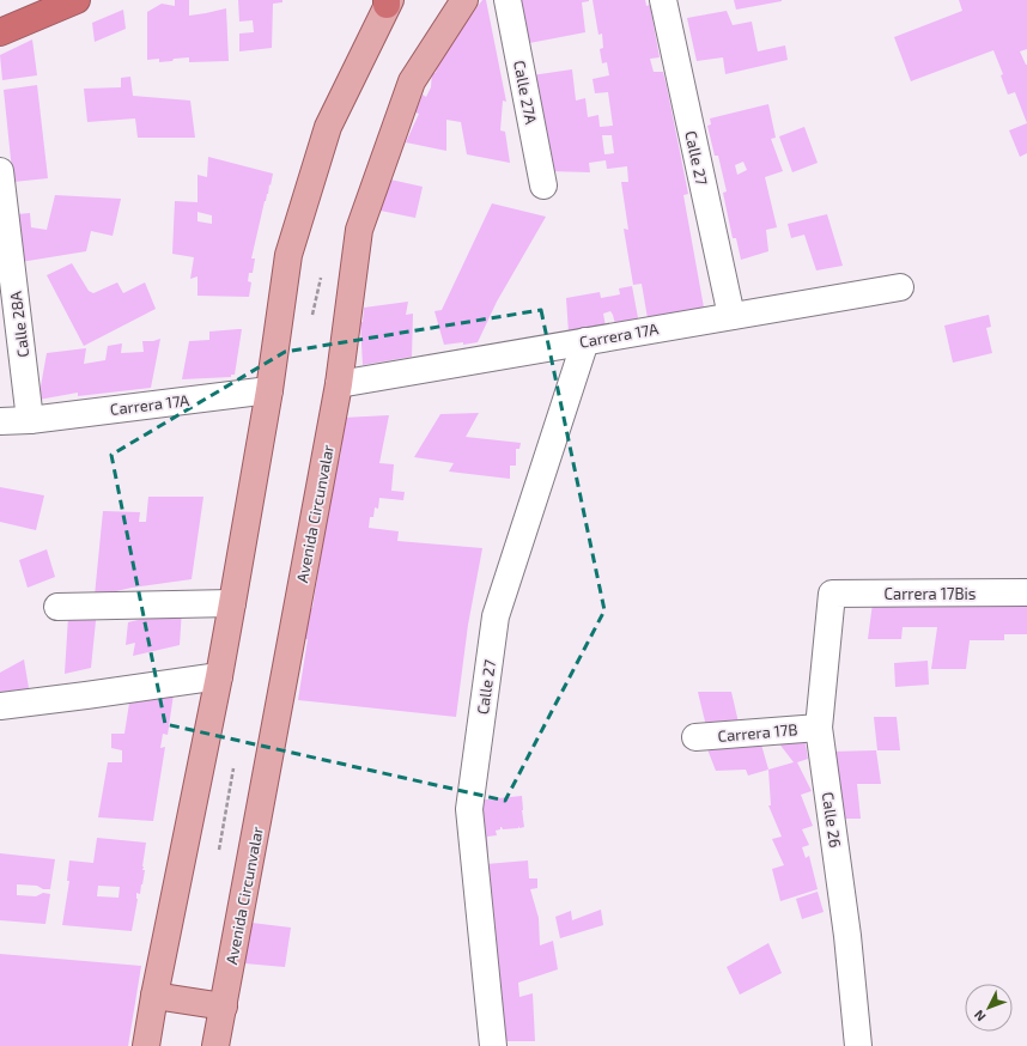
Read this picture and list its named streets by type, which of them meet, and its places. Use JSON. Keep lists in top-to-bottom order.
{
  "streets": {
    "main road": ["Avenida Circunvalar"],
    "street": [
      "Calle 27A",
      "Calle 27",
      "Calle 28A",
      "Carrera 17A",
      "Carrera 17Bis",
      "Carrera 17B",
      "Calle 26"
    ]
  },
  "crossings": [
    ["Calle 27", "Carrera 17A"],
    ["Calle 28A", "Carrera 17A"],
    ["Carrera 17A", "Avenida Circunvalar"],
    ["Carrera 17Bis", "Calle 26"],
    ["Carrera 17B", "Calle 26"]
  ],
  "north": "bottom left"
}
